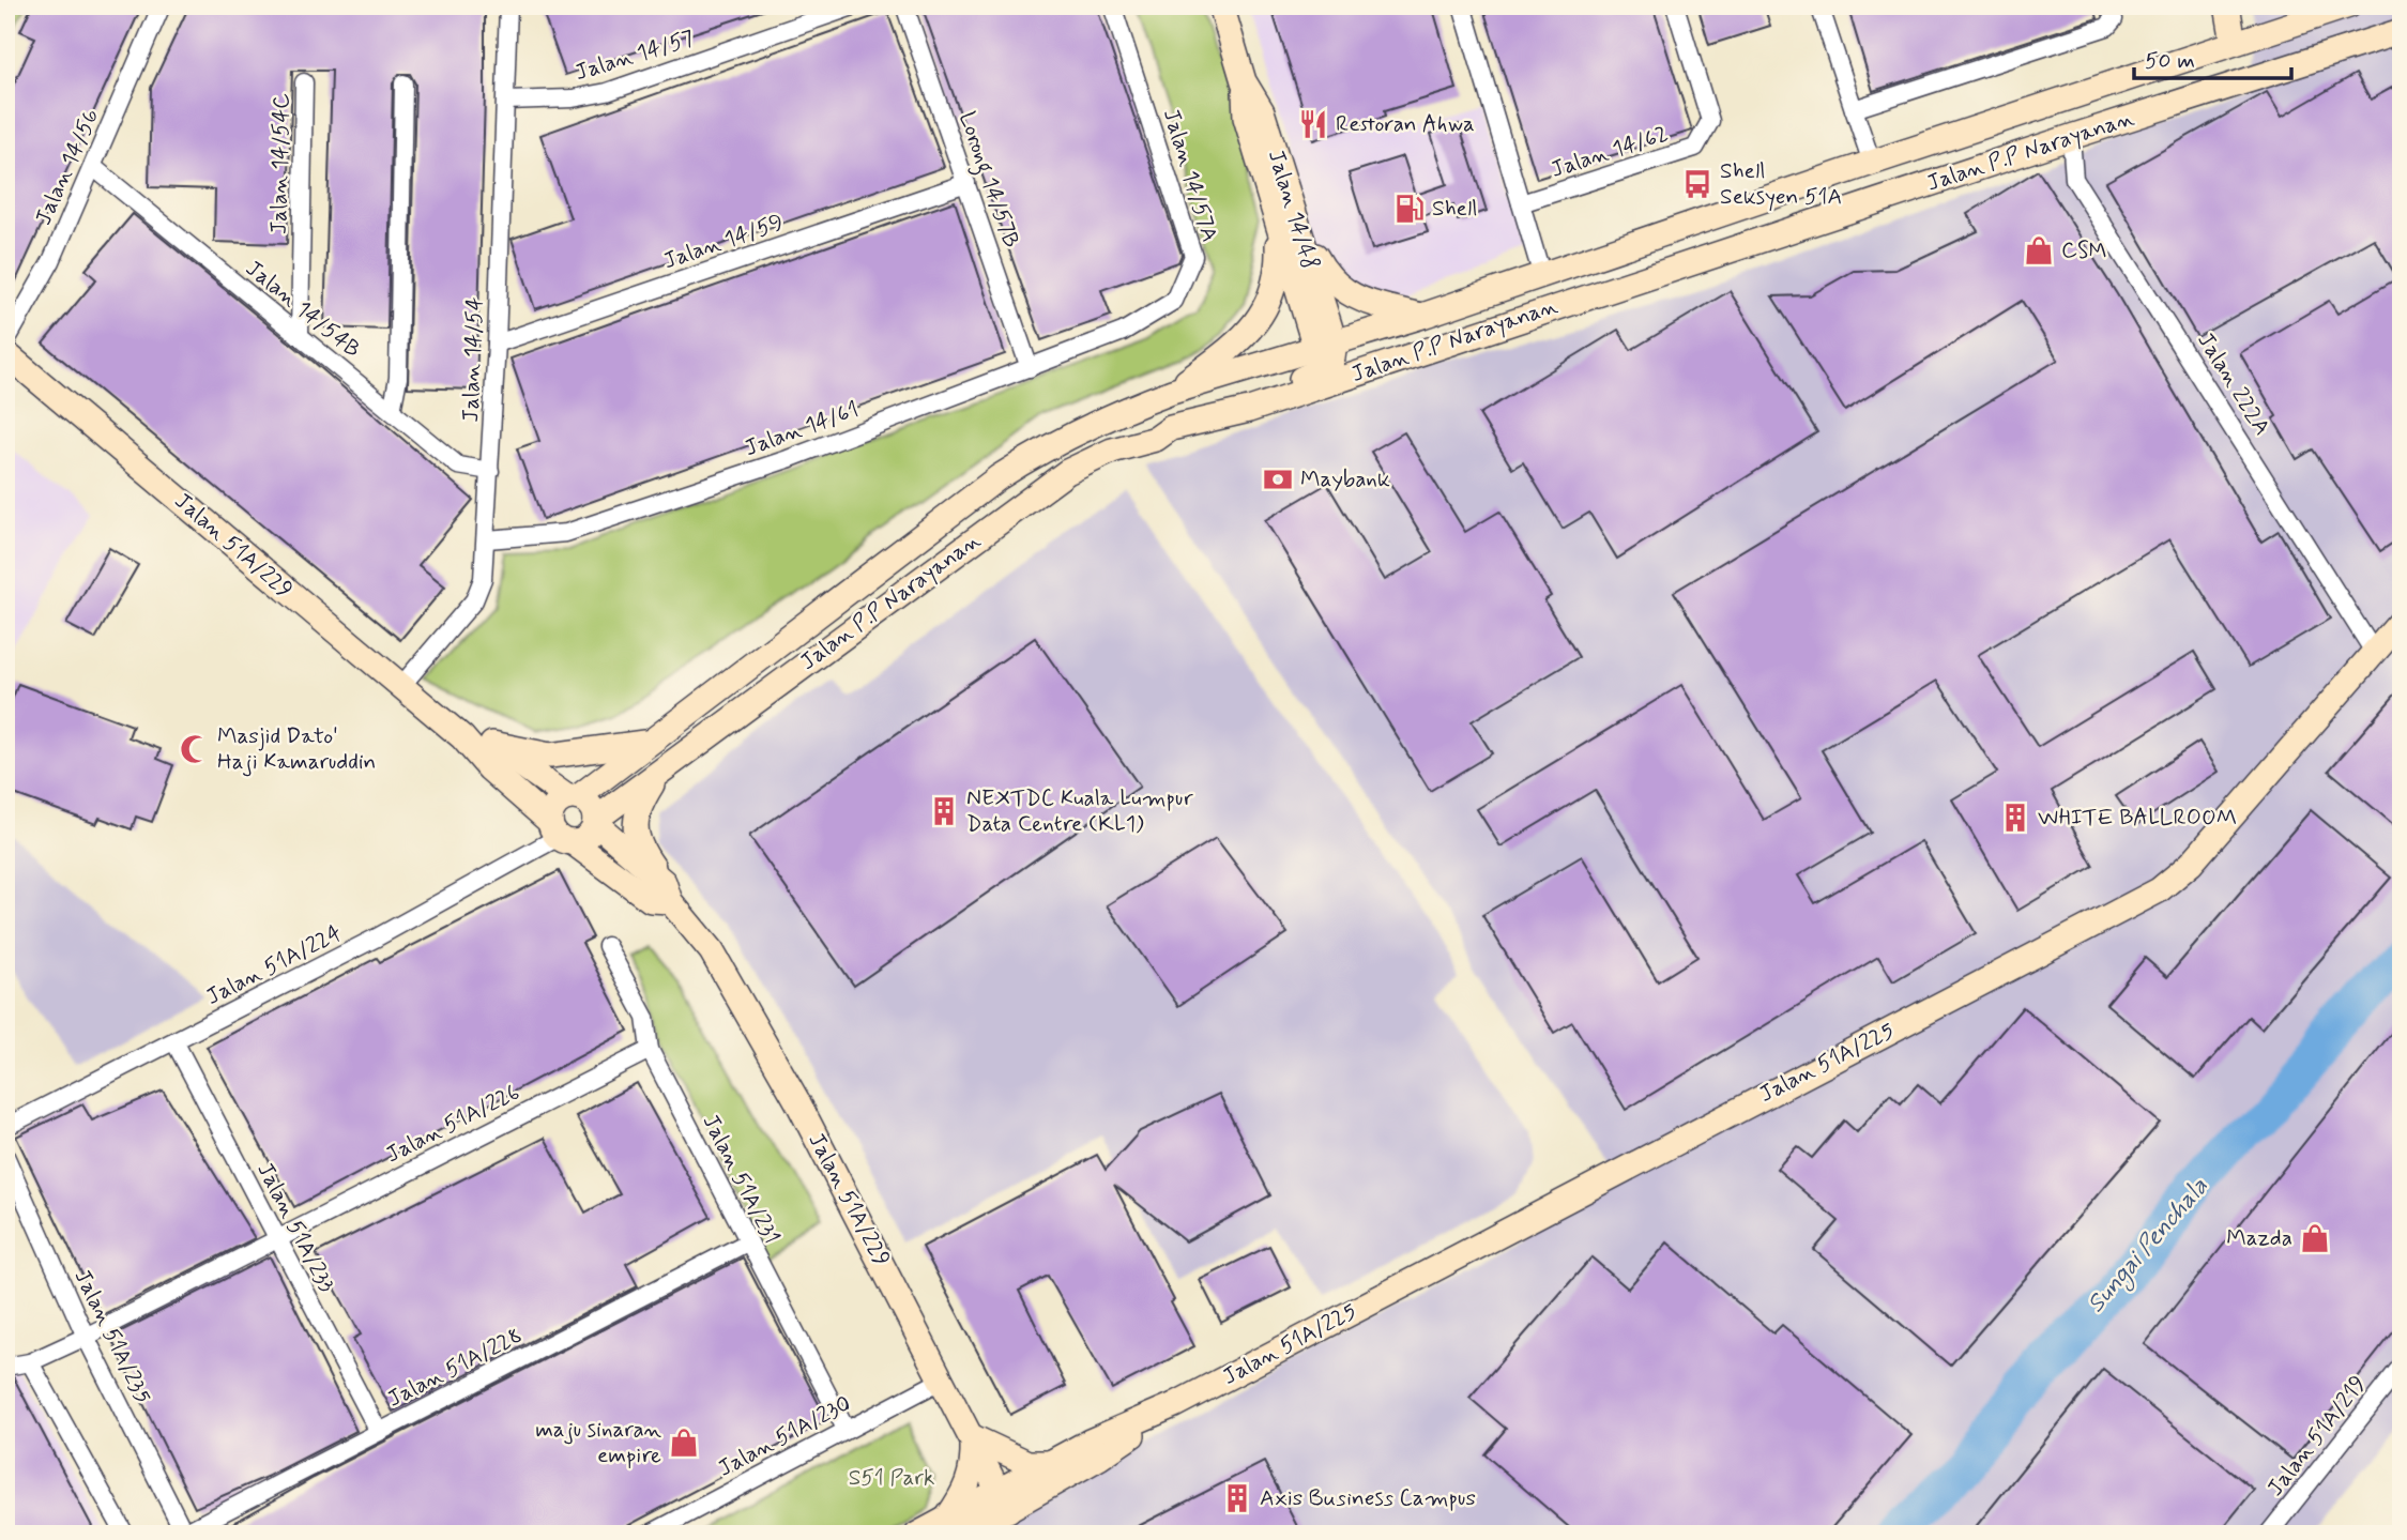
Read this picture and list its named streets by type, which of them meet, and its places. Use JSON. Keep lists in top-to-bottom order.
{
  "streets": {
    "main road": [
      "Jalan P.P Narayanan",
      "Jalan 14/48",
      "Jalan 51A/229",
      "Jalan 51A/225"
    ],
    "street": [
      "Jalan 14/57",
      "Jalan 14/62",
      "Jalan 14/54C",
      "Jalan 14/56",
      "Jalan 14/57A",
      "Lorong 14/57B",
      "Jalan 14/59",
      "Jalan 14/54B",
      "Jalan 14/54",
      "Jalan 222A",
      "Jalan 14/61",
      "Jalan 51A/224",
      "Jalan 51A/226",
      "Jalan 51A/231",
      "Jalan 51A/233",
      "Jalan 51A/235",
      "Jalan 51A/228",
      "Jalan 51A/230",
      "Jalan 51A/219"
    ]
  },
  "crossings": [
    ["Jalan 14/57", "Jalan 14/54"],
    ["Jalan P.P Narayanan", "Jalan 14/48"],
    ["Jalan P.P Narayanan", "Jalan 222A"],
    ["Jalan P.P Narayanan", "Jalan 51A/229"],
    ["Jalan P.P Narayanan", "Jalan 51A/224"],
    ["Jalan 14/54C", "Jalan 14/54B"],
    ["Jalan 14/56", "Jalan 14/54B"],
    ["Jalan 14/57A", "Jalan 14/61"],
    ["Lorong 14/57B", "Jalan 14/59"],
    ["Lorong 14/57B", "Jalan 14/61"],
    ["Jalan 14/59", "Jalan 14/54"],
    ["Jalan 14/54B", "Jalan 14/54"],
    ["Jalan 14/54", "Jalan 14/61"],
    ["Jalan 14/54", "Jalan 51A/229"],
    ["Jalan 222A", "Jalan 51A/225"],
    ["Jalan 51A/229", "Jalan 51A/224"],
    ["Jalan 51A/229", "Jalan 51A/225"],
    ["Jalan 51A/229", "Jalan 51A/230"],
    ["Jalan 51A/224", "Jalan 51A/233"],
    ["Jalan 51A/226", "Jalan 51A/231"],
    ["Jalan 51A/226", "Jalan 51A/233"],
    ["Jalan 51A/226", "Jalan 51A/235"],
    ["Jalan 51A/231", "Jalan 51A/228"],
    ["Jalan 51A/231", "Jalan 51A/230"],
    ["Jalan 51A/233", "Jalan 51A/228"],
    ["Jalan 51A/235", "Jalan 51A/228"]
  ],
  "water": ["Sungai Penchala"],
  "parks": ["S51 Park"],
  "places": {
    "restaurant": ["Restoran Ahwa"],
    "bus stop": ["Shell Seksyen 51A"],
    "fuel station": ["Shell"],
    "shop": ["CSM", "Mazda", "maju sinaran empire"],
    "bank": ["Maybank"],
    "mosque": ["Masjid Dato' Haji Kamaruddin"],
    "building": ["NEXTDC Kuala Lumpur Data Centre (KL1)", "WHITE BALLROOM", "Axis Business Campus"]
  },
  "scale_bar": "50 m"
}
